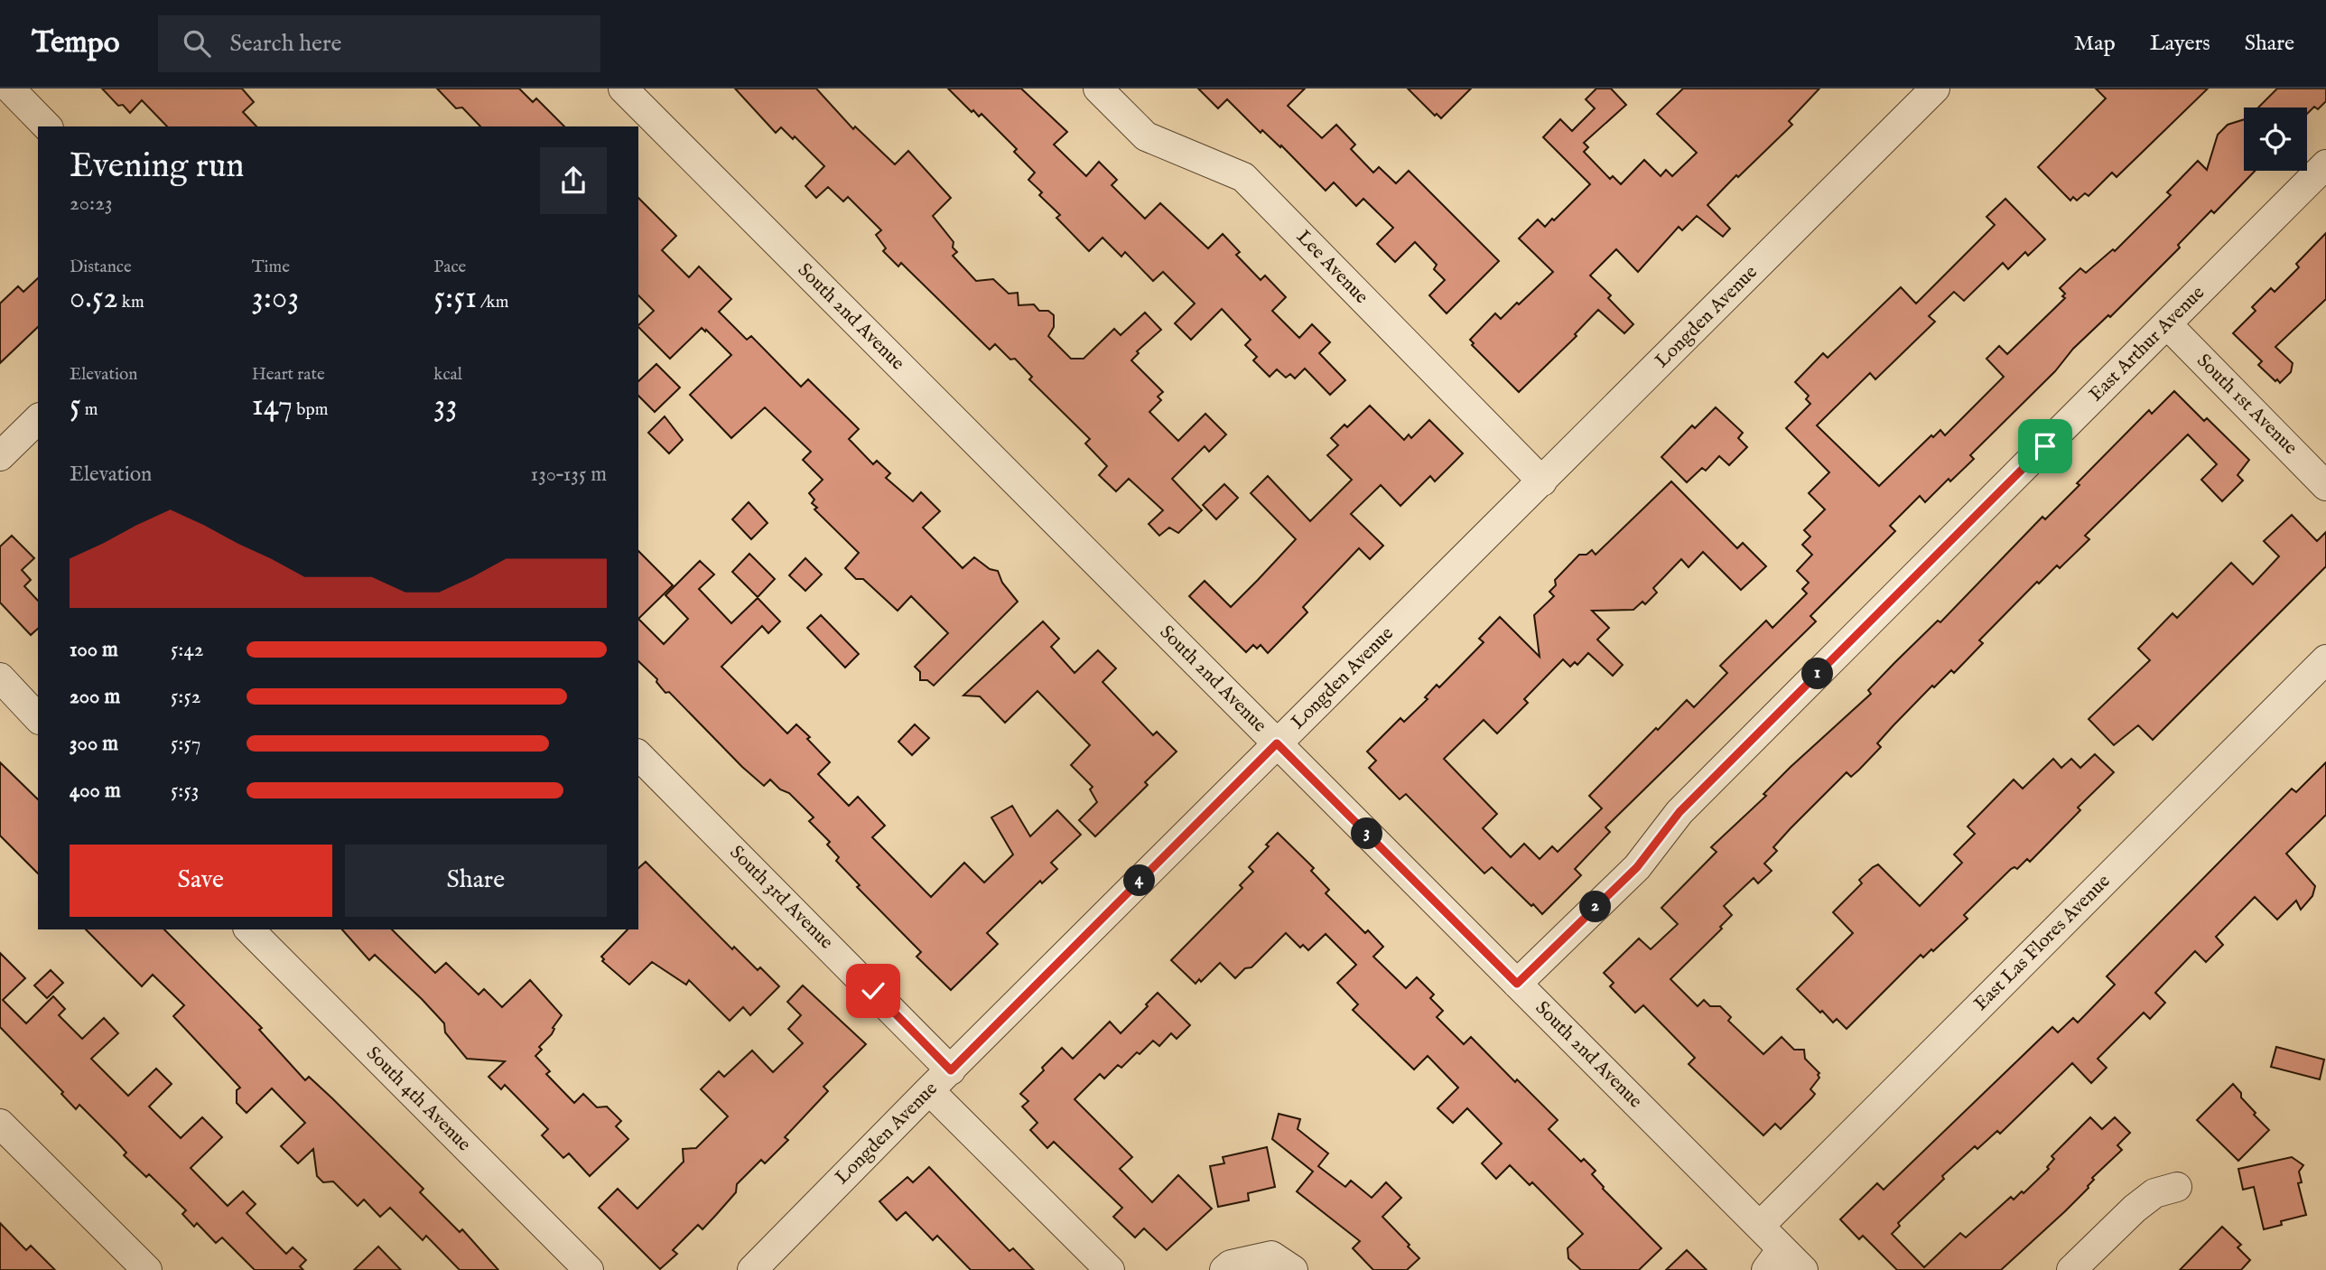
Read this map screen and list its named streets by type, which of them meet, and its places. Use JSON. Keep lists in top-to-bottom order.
{
  "streets": {
    "street": [
      "Lee Avenue",
      "South 2nd Avenue",
      "Longden Avenue",
      "East Arthur Avenue",
      "South 1st Avenue",
      "South 3rd Avenue",
      "East Las Flores Avenue",
      "South 4th Avenue"
    ]
  },
  "crossings": [
    ["Lee Avenue", "Longden Avenue"],
    ["South 2nd Avenue", "Longden Avenue"],
    ["South 2nd Avenue", "East Arthur Avenue"],
    ["South 2nd Avenue", "East Las Flores Avenue"],
    ["Longden Avenue", "South 3rd Avenue"],
    ["East Arthur Avenue", "South 1st Avenue"]
  ],
  "page": {
    "header": "Tempo",
    "search": "Search here",
    "nav": ["Map", "Layers", "Share"],
    "heading": ["Evening run", "20:23"],
    "stats": [
      ["Distance", "0.52 km"],
      ["Time", "3:03"],
      ["Pace", "5:51 /km"],
      ["Elevation", "5 m"],
      ["Heart rate", "147 bpm"],
      ["kcal", "33"]
    ],
    "chart": ["Elevation", "130–135 m"],
    "list": [
      {
        "name": "100 m",
        "note": "5:42"
      },
      {
        "name": "200 m",
        "note": "5:52"
      },
      {
        "name": "300 m",
        "note": "5:57"
      },
      {
        "name": "400 m",
        "note": "5:53"
      }
    ],
    "pins": [
      "1",
      "3",
      "4",
      "2"
    ],
    "buttons": ["Save", "Share"]
  }
}
